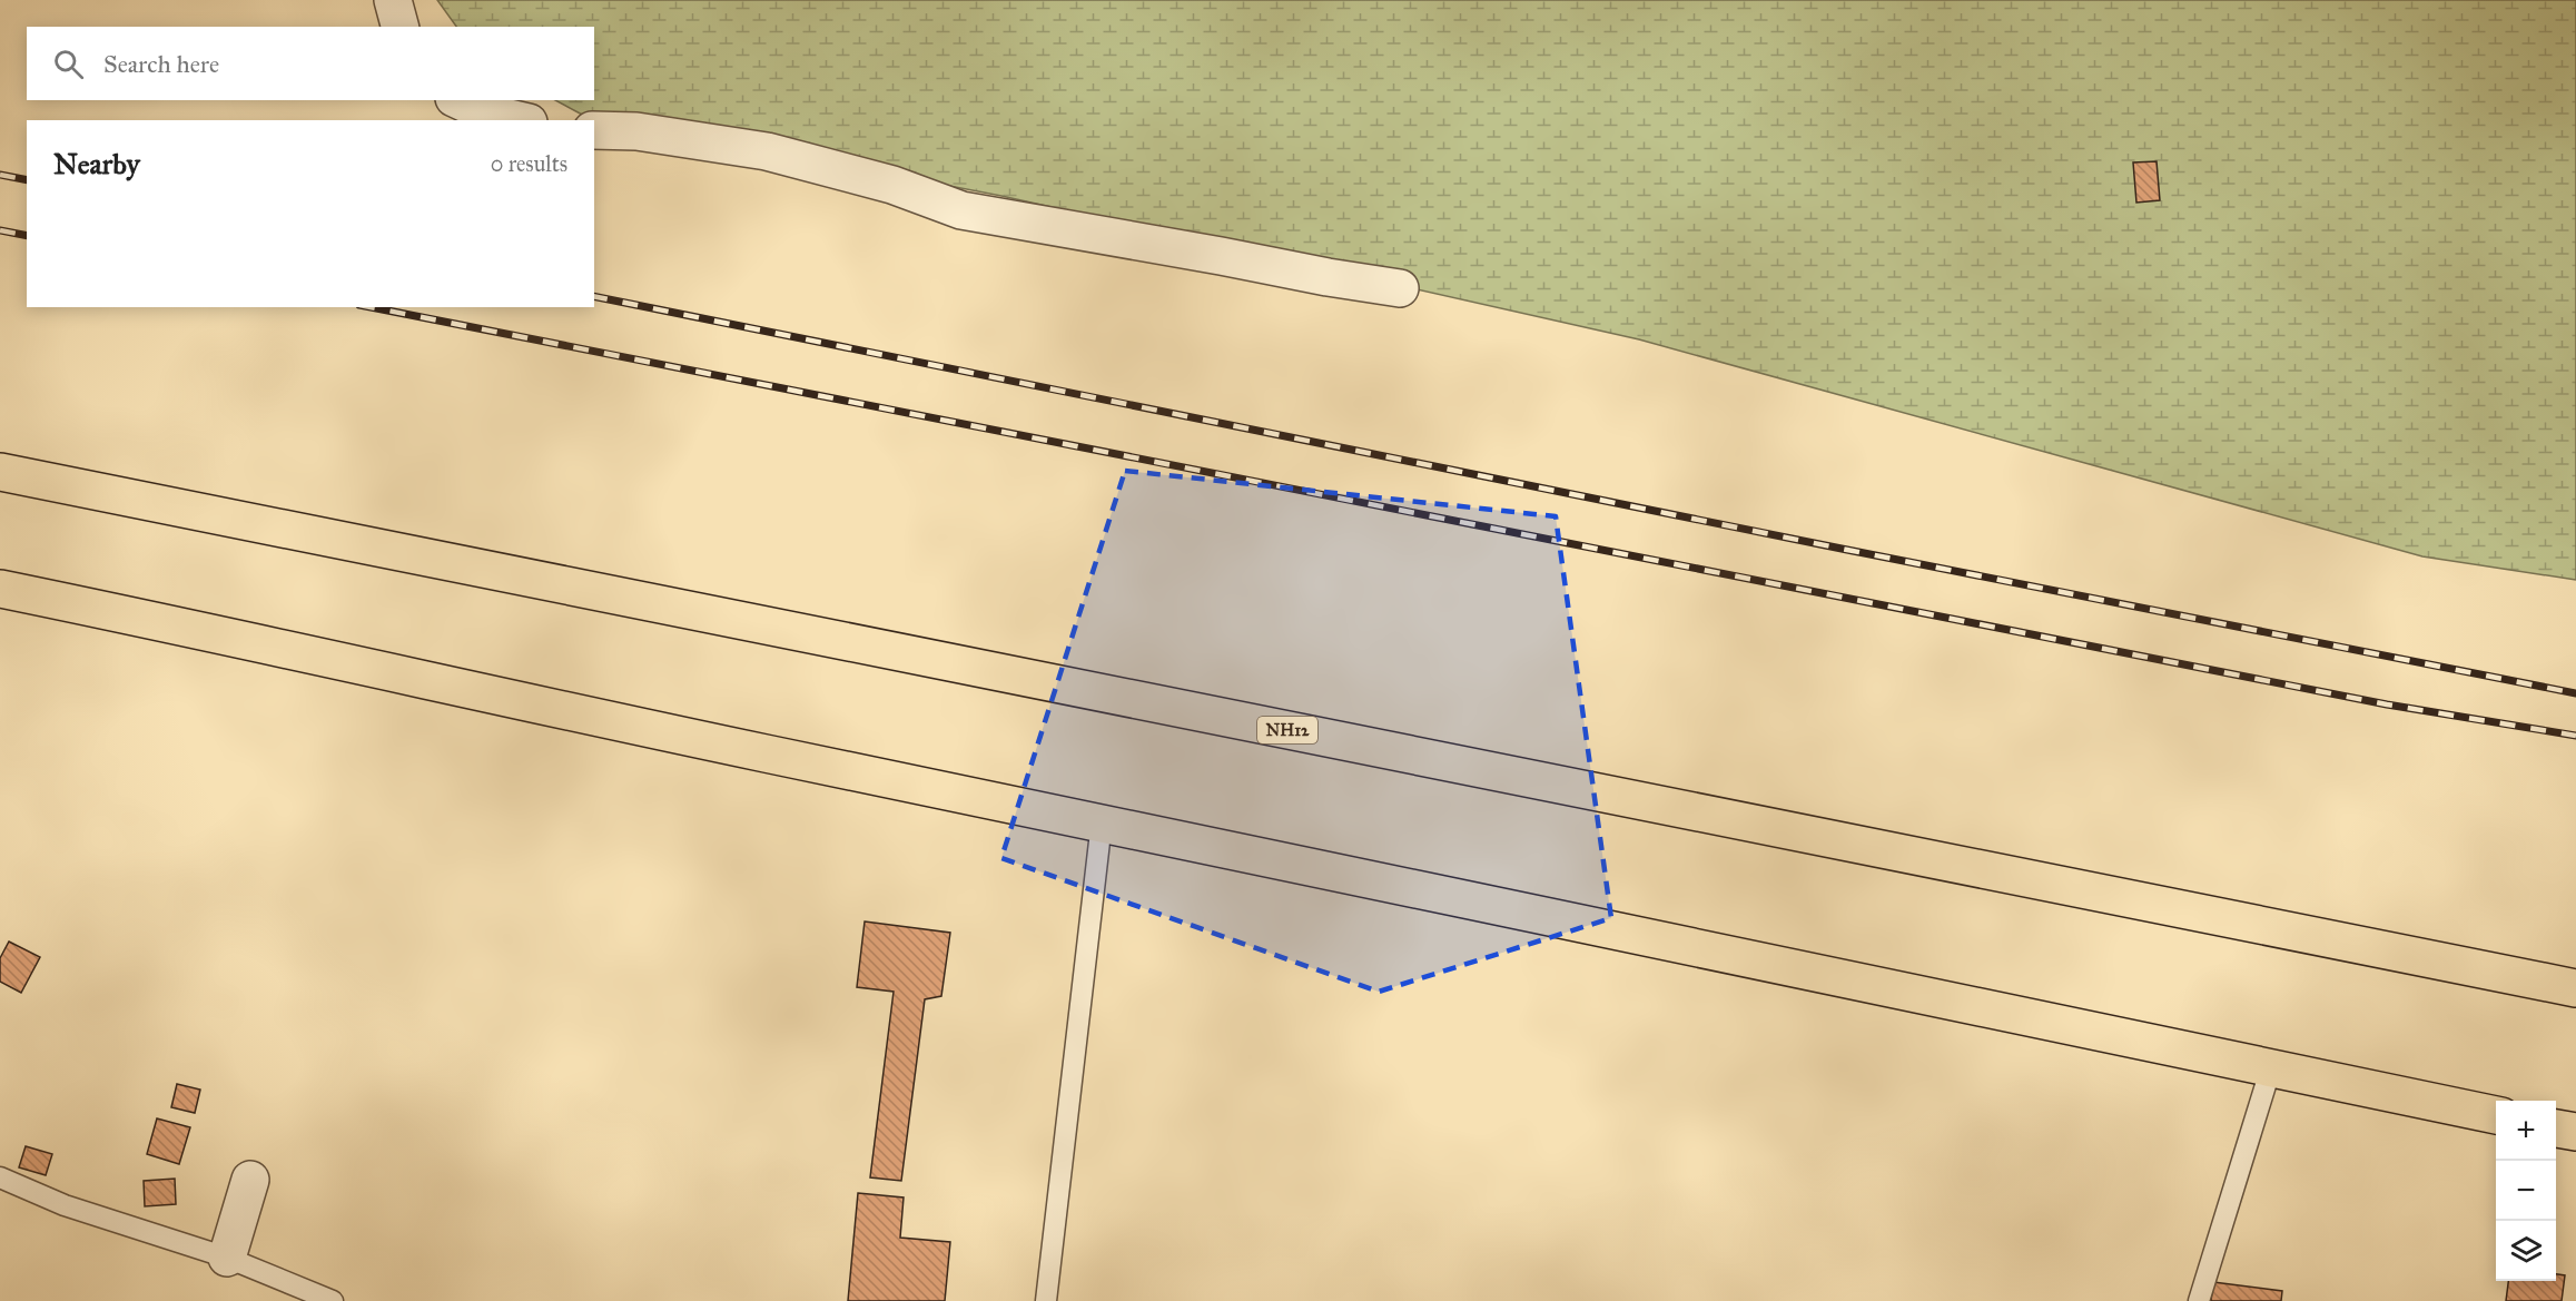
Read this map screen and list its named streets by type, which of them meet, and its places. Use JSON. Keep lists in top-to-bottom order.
{
  "streets": {
    "highway": ["NH12"]
  },
  "page": {
    "search": "Search here",
    "heading": ["Nearby", "0 results"],
    "map_buttons": ["+", "−"]
  }
}
